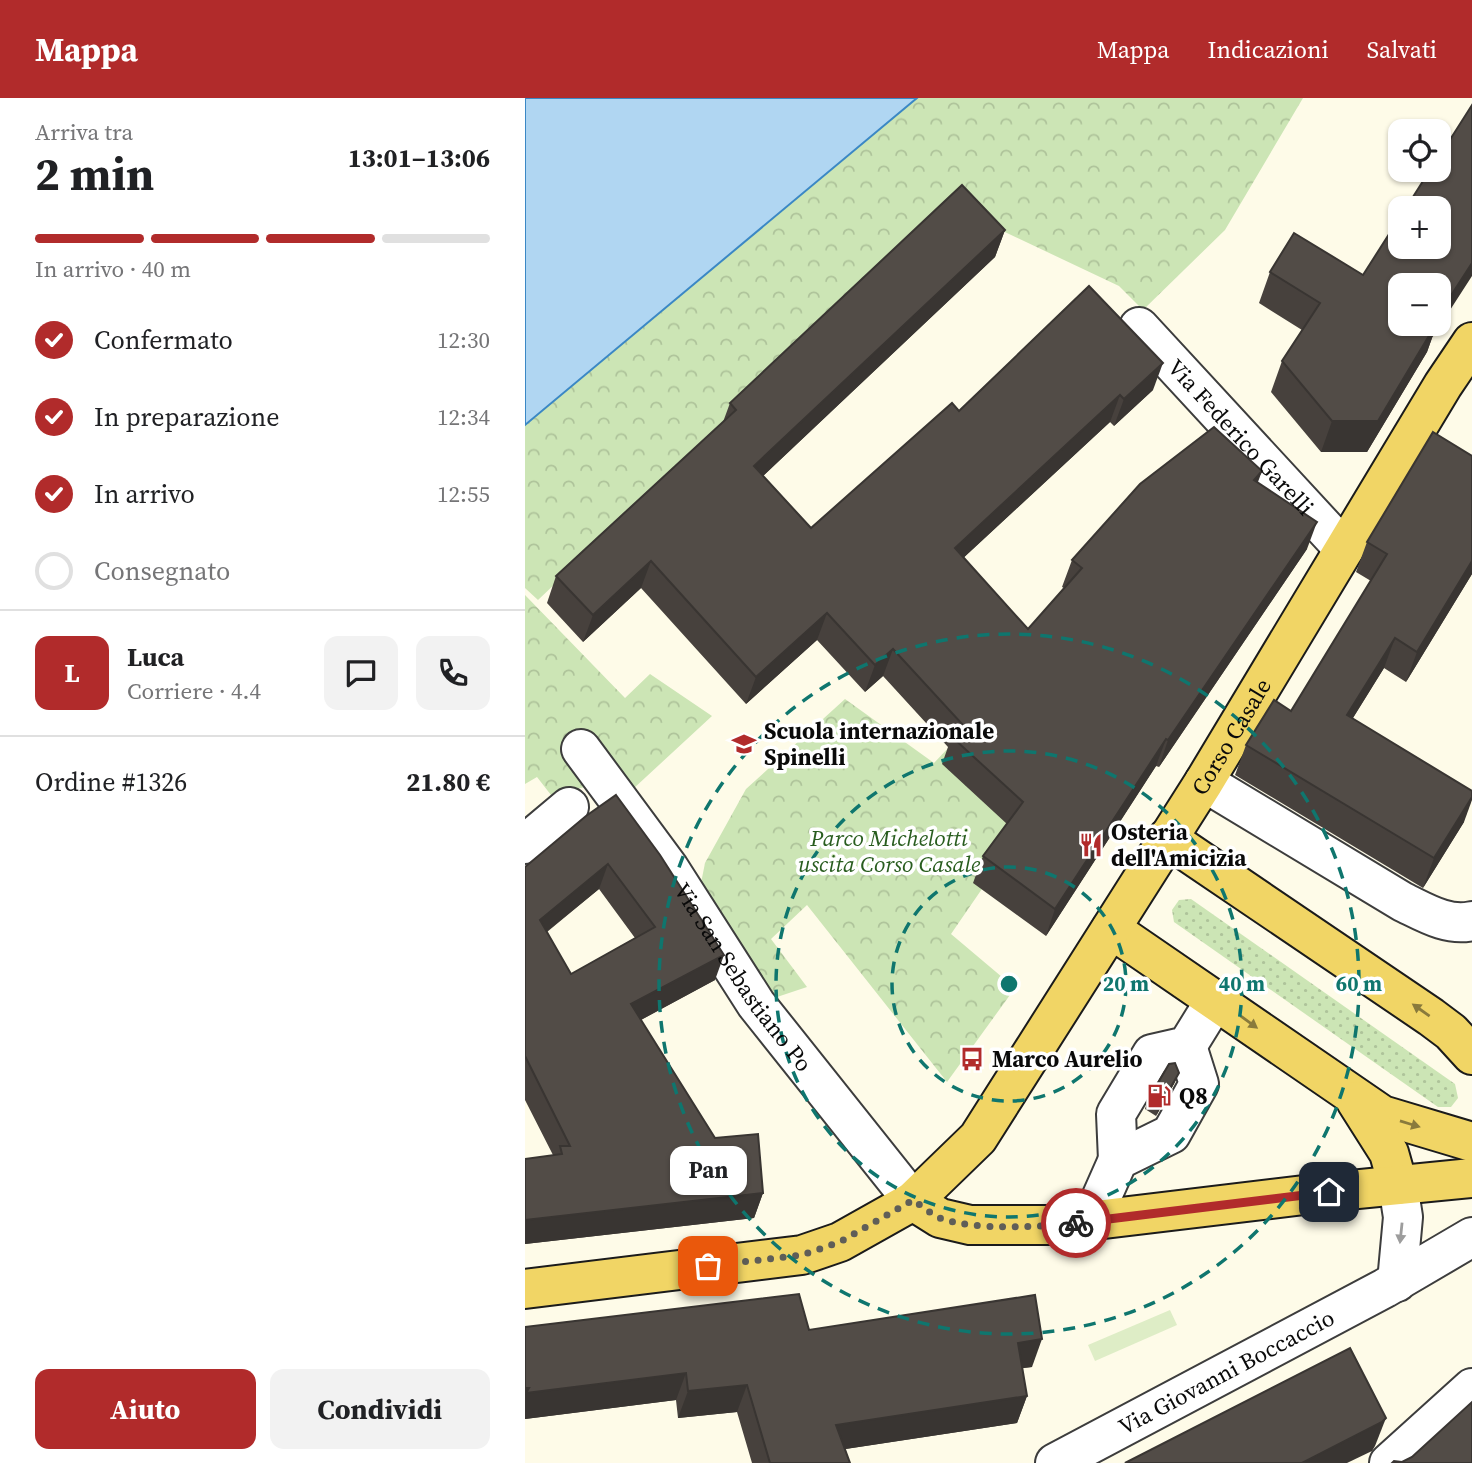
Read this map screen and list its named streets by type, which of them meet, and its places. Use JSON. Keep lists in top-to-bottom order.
{
  "streets": {
    "main road": ["Corso Casale"],
    "street": ["Via Federico Garelli", "Via San Sebastiano Po", "Via Giovanni Boccaccio"]
  },
  "crossings": [
    ["Via Federico Garelli", "Corso Casale"],
    ["Corso Casale", "Via San Sebastiano Po"]
  ],
  "parks": ["Parco Michelotti uscita Corso Casale"],
  "places": {
    "school or university": ["Scuola internazionale Spinelli"],
    "restaurant": ["Osteria dell'Amicizia"],
    "bus stop": ["Marco Aurelio"],
    "fuel station": ["Q8"],
    "other": ["Pan"]
  },
  "page": {
    "header": "Mappa",
    "nav": ["Mappa", "Indicazioni", "Salvati"],
    "heading": ["2 min", "Arriva tra", "13:01–13:06"],
    "panel": [
      "Luca",
      "Corriere · 4.4",
      "Ordine #1326",
      "21.80 €"
    ],
    "map_buttons": ["+", "−"],
    "bar": "In arrivo · 40 m",
    "list": [
      ["Confermato", "12:30"],
      ["In preparazione", "12:34"],
      ["In arrivo", "12:55"],
      "Consegnato"
    ],
    "round": "L",
    "bubble": "Pan",
    "buttons": ["Aiuto", "Condividi"]
  },
  "rings": ["20 m", "40 m", "60 m"]
}
